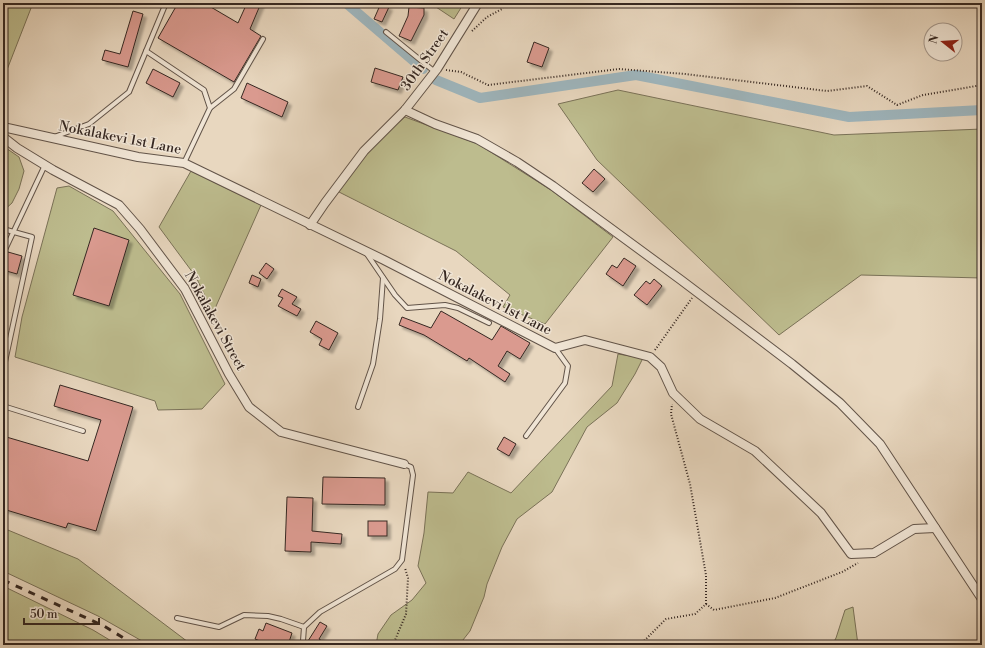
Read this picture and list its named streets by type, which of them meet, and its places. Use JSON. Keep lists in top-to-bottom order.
{
  "streets": {
    "street": ["30th Street", "Nokalakevi 1st Lane", "Nokalakevi Street"]
  },
  "crossings": [
    ["30th Street", "Nokalakevi 1st Lane"]
  ],
  "scale_bar": "50 m",
  "north": "left"
}
